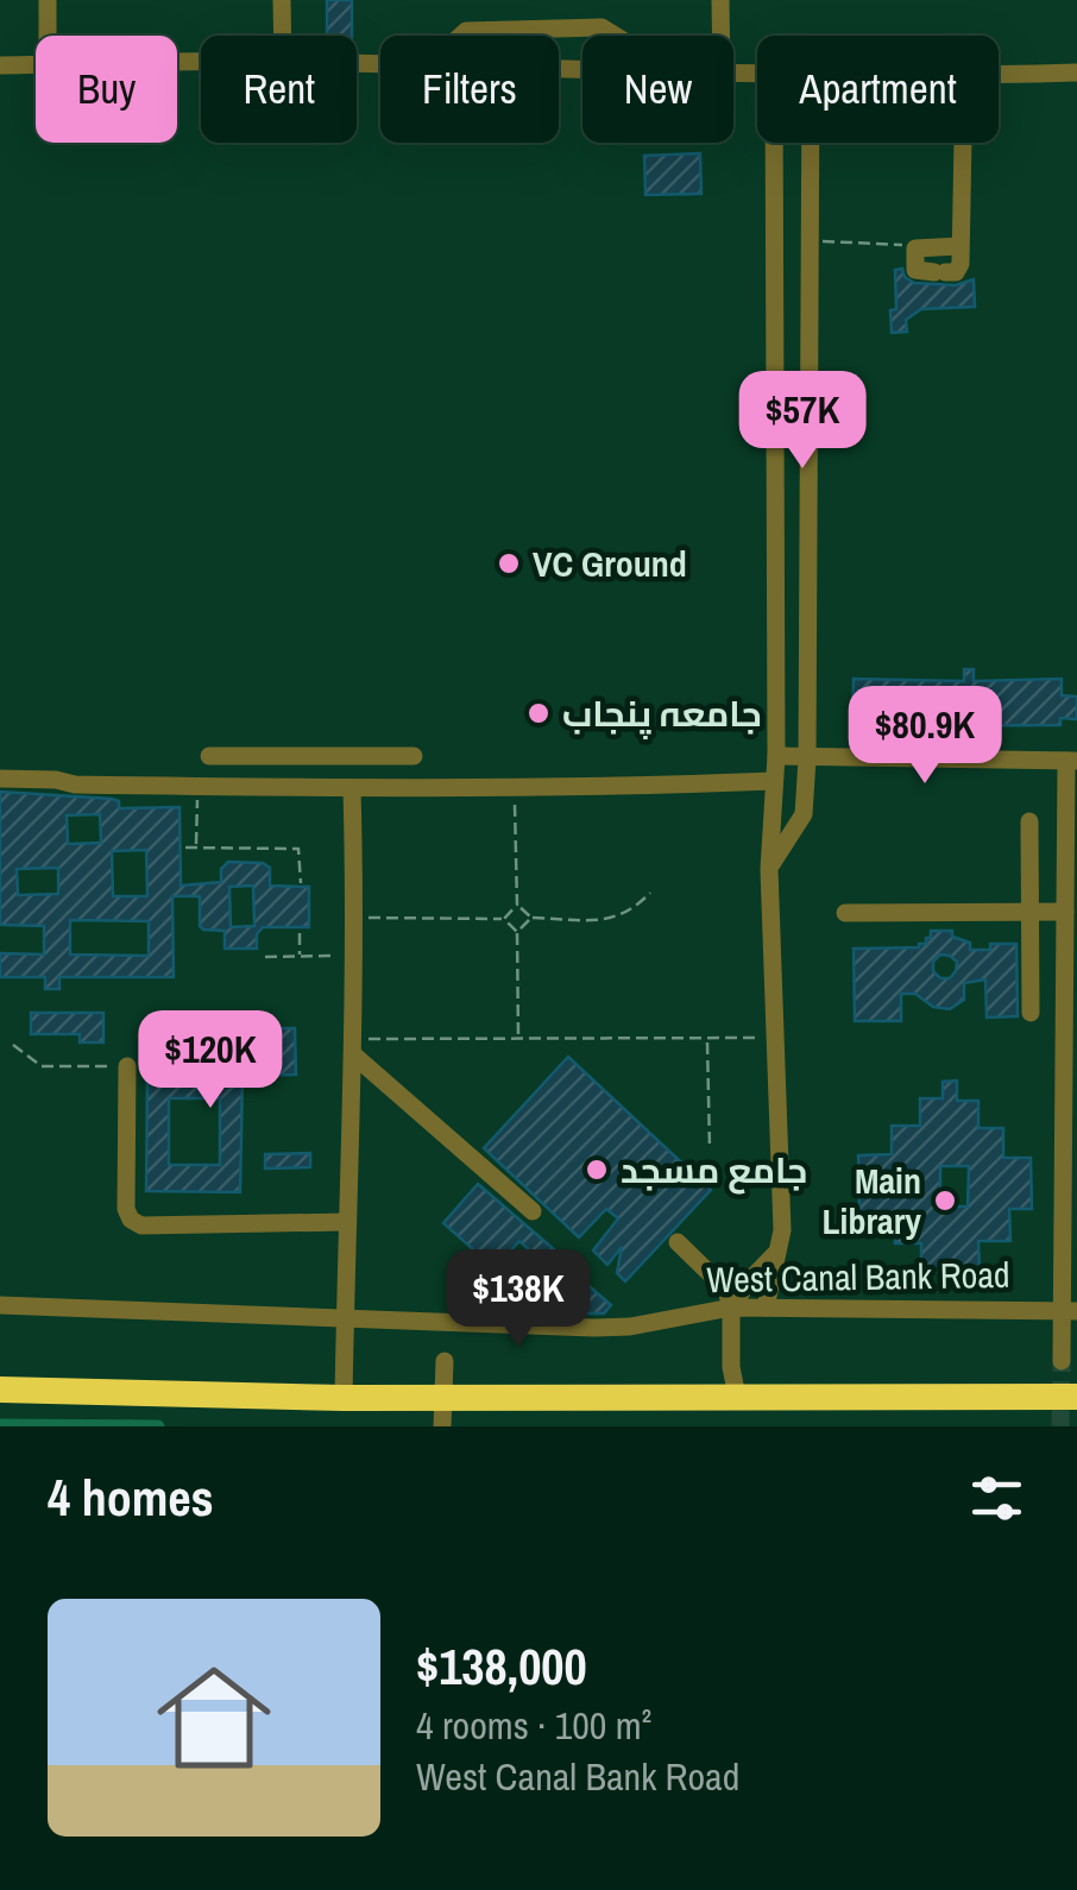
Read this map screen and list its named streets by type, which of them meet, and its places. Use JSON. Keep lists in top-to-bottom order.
{
  "streets": {
    "street": ["West Canal Bank Road"]
  },
  "places": [
    "VC Ground",
    "جامعہ پنجاب",
    "جامع مسجد",
    "Main Library"
  ],
  "page": {
    "chip": [
      "Buy",
      "Rent",
      "Filters",
      "New",
      "Apartment"
    ],
    "price": [
      "$57K",
      "$80.9K",
      "$120K",
      "$138K"
    ],
    "heading": "4 homes",
    "list": [
      {
        "name": "$138,000",
        "note": "4 rooms · 100 m² · West Canal Bank Road"
      }
    ]
  }
}
